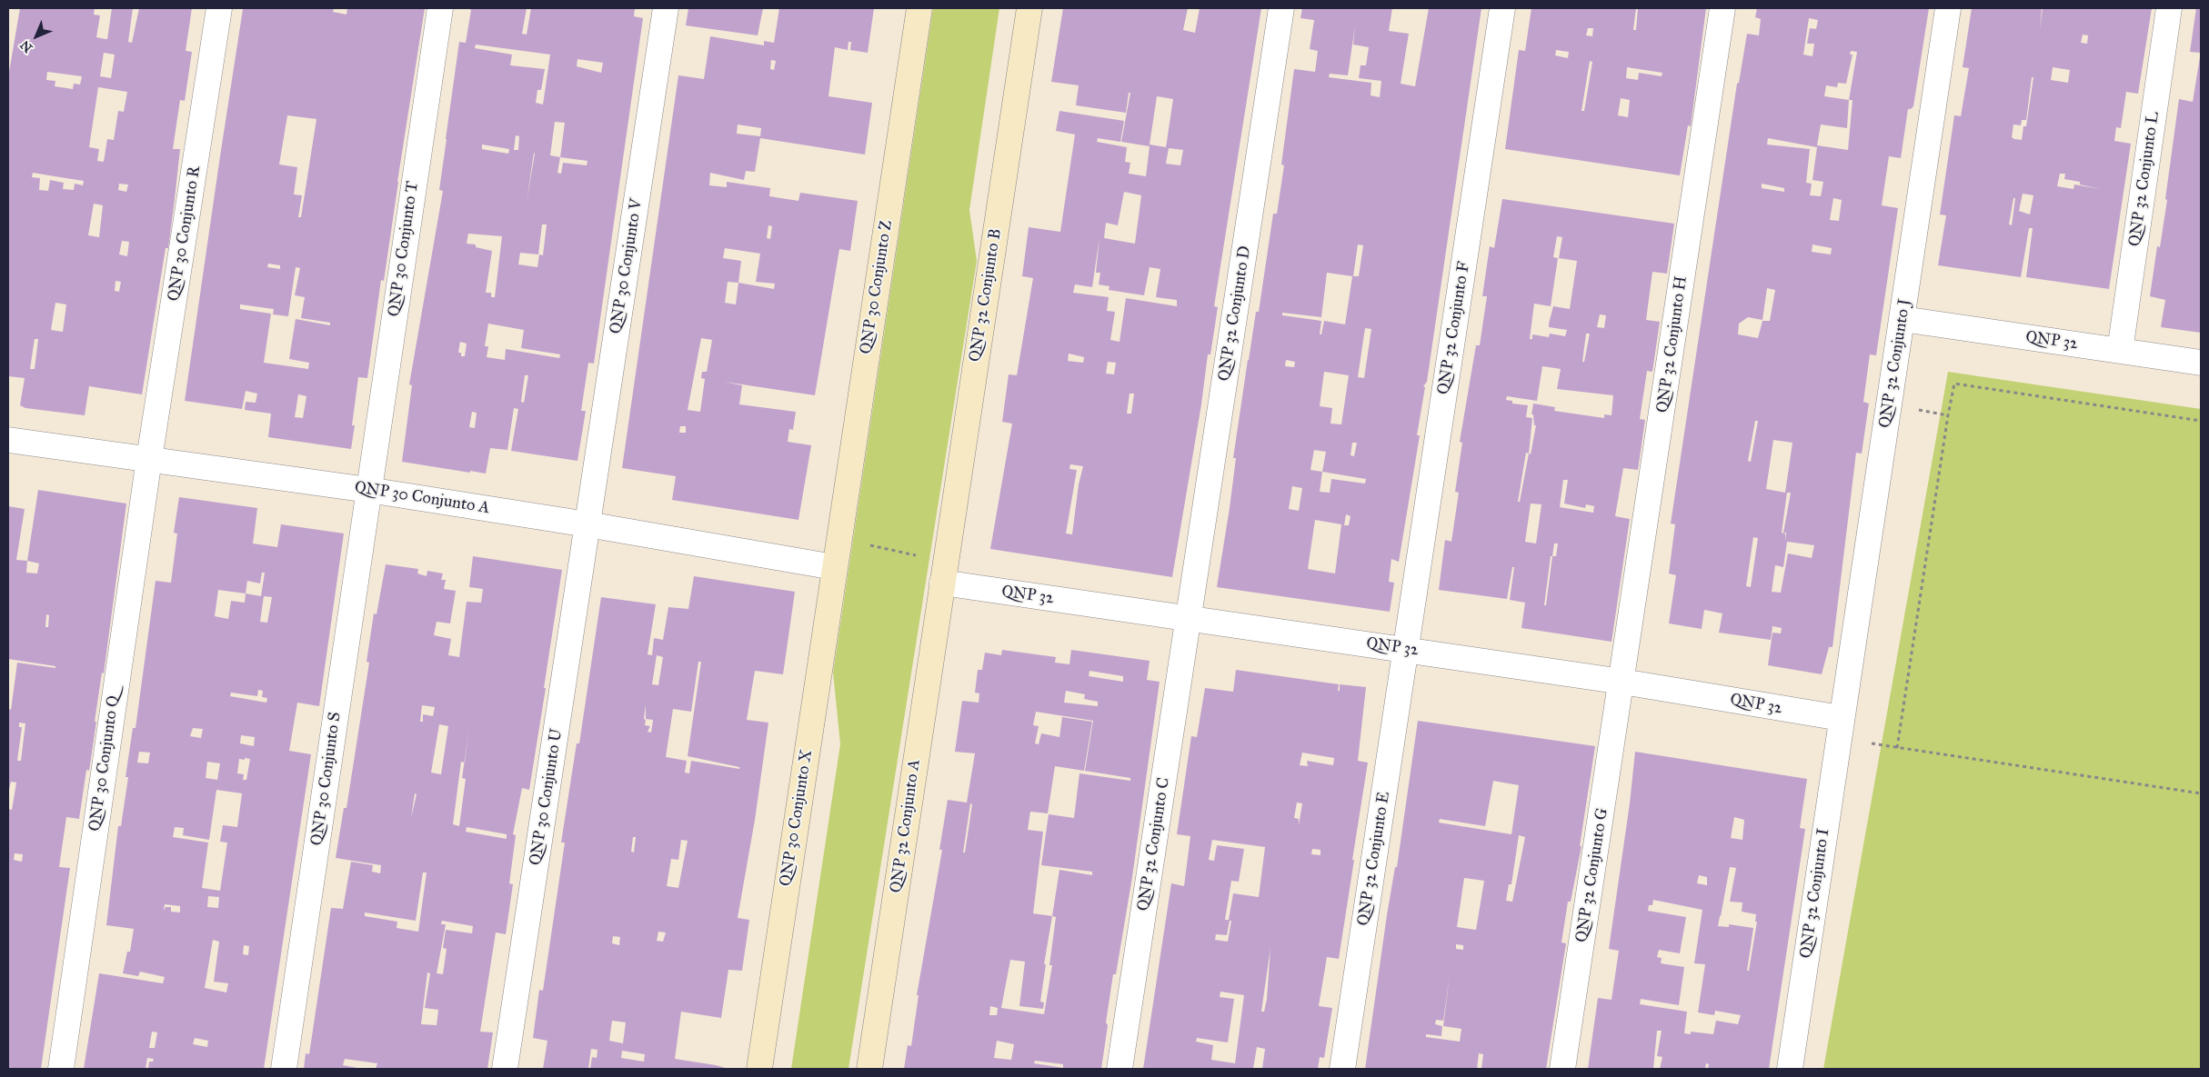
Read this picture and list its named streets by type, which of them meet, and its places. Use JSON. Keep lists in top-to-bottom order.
{
  "streets": {
    "street": [
      "QNP 32 Conjunto L",
      "QNP 30 Conjunto R",
      "QNP 30 Conjunto T",
      "QNP 30 Conjunto V",
      "QNP 30 Conjunto Z",
      "QNP 32 Conjunto B",
      "QNP 32 Conjunto D",
      "QNP 32 Conjunto F",
      "QNP 32",
      "QNP 32 Conjunto H",
      "QNP 32 Conjunto J",
      "QNP 30 Conjunto A",
      "QNP 30 Conjunto Q",
      "QNP 30 Conjunto S",
      "QNP 30 Conjunto U",
      "QNP 30 Conjunto X",
      "QNP 32 Conjunto A",
      "QNP 32 Conjunto C",
      "QNP 32 Conjunto E",
      "QNP 32 Conjunto G",
      "QNP 32 Conjunto I"
    ]
  },
  "crossings": [
    ["QNP 32 Conjunto L", "QNP 32"],
    ["QNP 30 Conjunto R", "QNP 30 Conjunto A"],
    ["QNP 30 Conjunto R", "QNP 30 Conjunto Q"],
    ["QNP 30 Conjunto T", "QNP 30 Conjunto A"],
    ["QNP 30 Conjunto T", "QNP 30 Conjunto S"],
    ["QNP 30 Conjunto V", "QNP 30 Conjunto A"],
    ["QNP 30 Conjunto V", "QNP 30 Conjunto U"],
    ["QNP 30 Conjunto Z", "QNP 30 Conjunto A"],
    ["QNP 30 Conjunto Z", "QNP 30 Conjunto X"],
    ["QNP 32 Conjunto B", "QNP 32"],
    ["QNP 32 Conjunto B", "QNP 32 Conjunto A"],
    ["QNP 32 Conjunto D", "QNP 32"],
    ["QNP 32 Conjunto D", "QNP 32 Conjunto C"],
    ["QNP 32 Conjunto F", "QNP 32"],
    ["QNP 32 Conjunto F", "QNP 32 Conjunto E"],
    ["QNP 32", "QNP 32 Conjunto H"],
    ["QNP 32", "QNP 32 Conjunto J"],
    ["QNP 32", "QNP 32 Conjunto A"],
    ["QNP 32", "QNP 32 Conjunto C"],
    ["QNP 32", "QNP 32 Conjunto E"],
    ["QNP 32", "QNP 32 Conjunto G"],
    ["QNP 32", "QNP 32 Conjunto I"],
    ["QNP 32 Conjunto H", "QNP 32 Conjunto G"],
    ["QNP 32 Conjunto J", "QNP 32 Conjunto I"],
    ["QNP 30 Conjunto A", "QNP 30 Conjunto Q"],
    ["QNP 30 Conjunto A", "QNP 30 Conjunto S"],
    ["QNP 30 Conjunto A", "QNP 30 Conjunto U"],
    ["QNP 30 Conjunto A", "QNP 30 Conjunto X"]
  ],
  "north": "bottom left"
}
